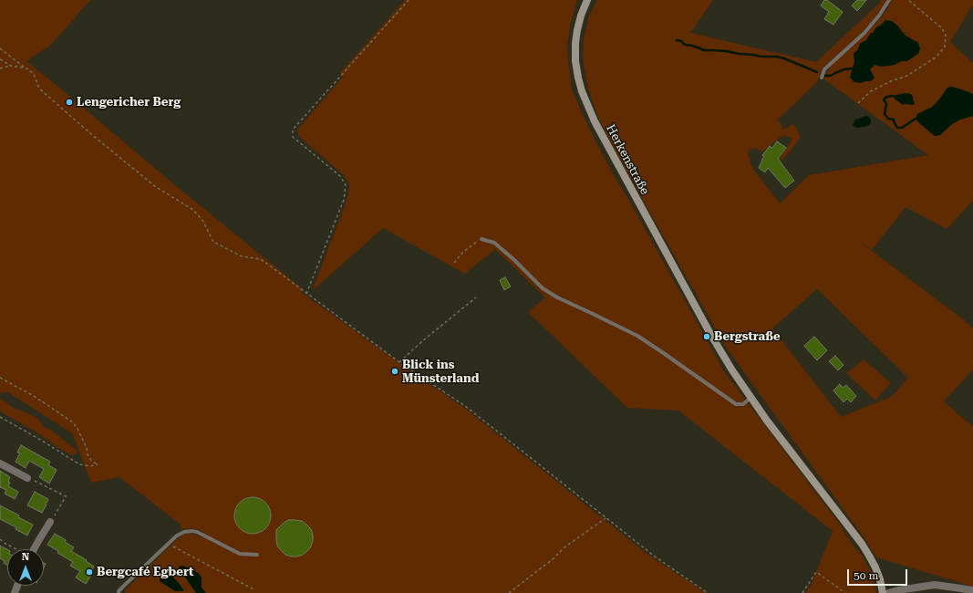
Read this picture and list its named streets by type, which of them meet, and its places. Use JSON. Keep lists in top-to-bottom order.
{
  "streets": {
    "main road": ["Herkenstraße"]
  },
  "places": [
    "Lengericher Berg",
    "Bergstraße",
    "Blick ins Münsterland",
    "Bergcafé Egbert"
  ],
  "scale_bar": "50 m",
  "north": "top"
}
